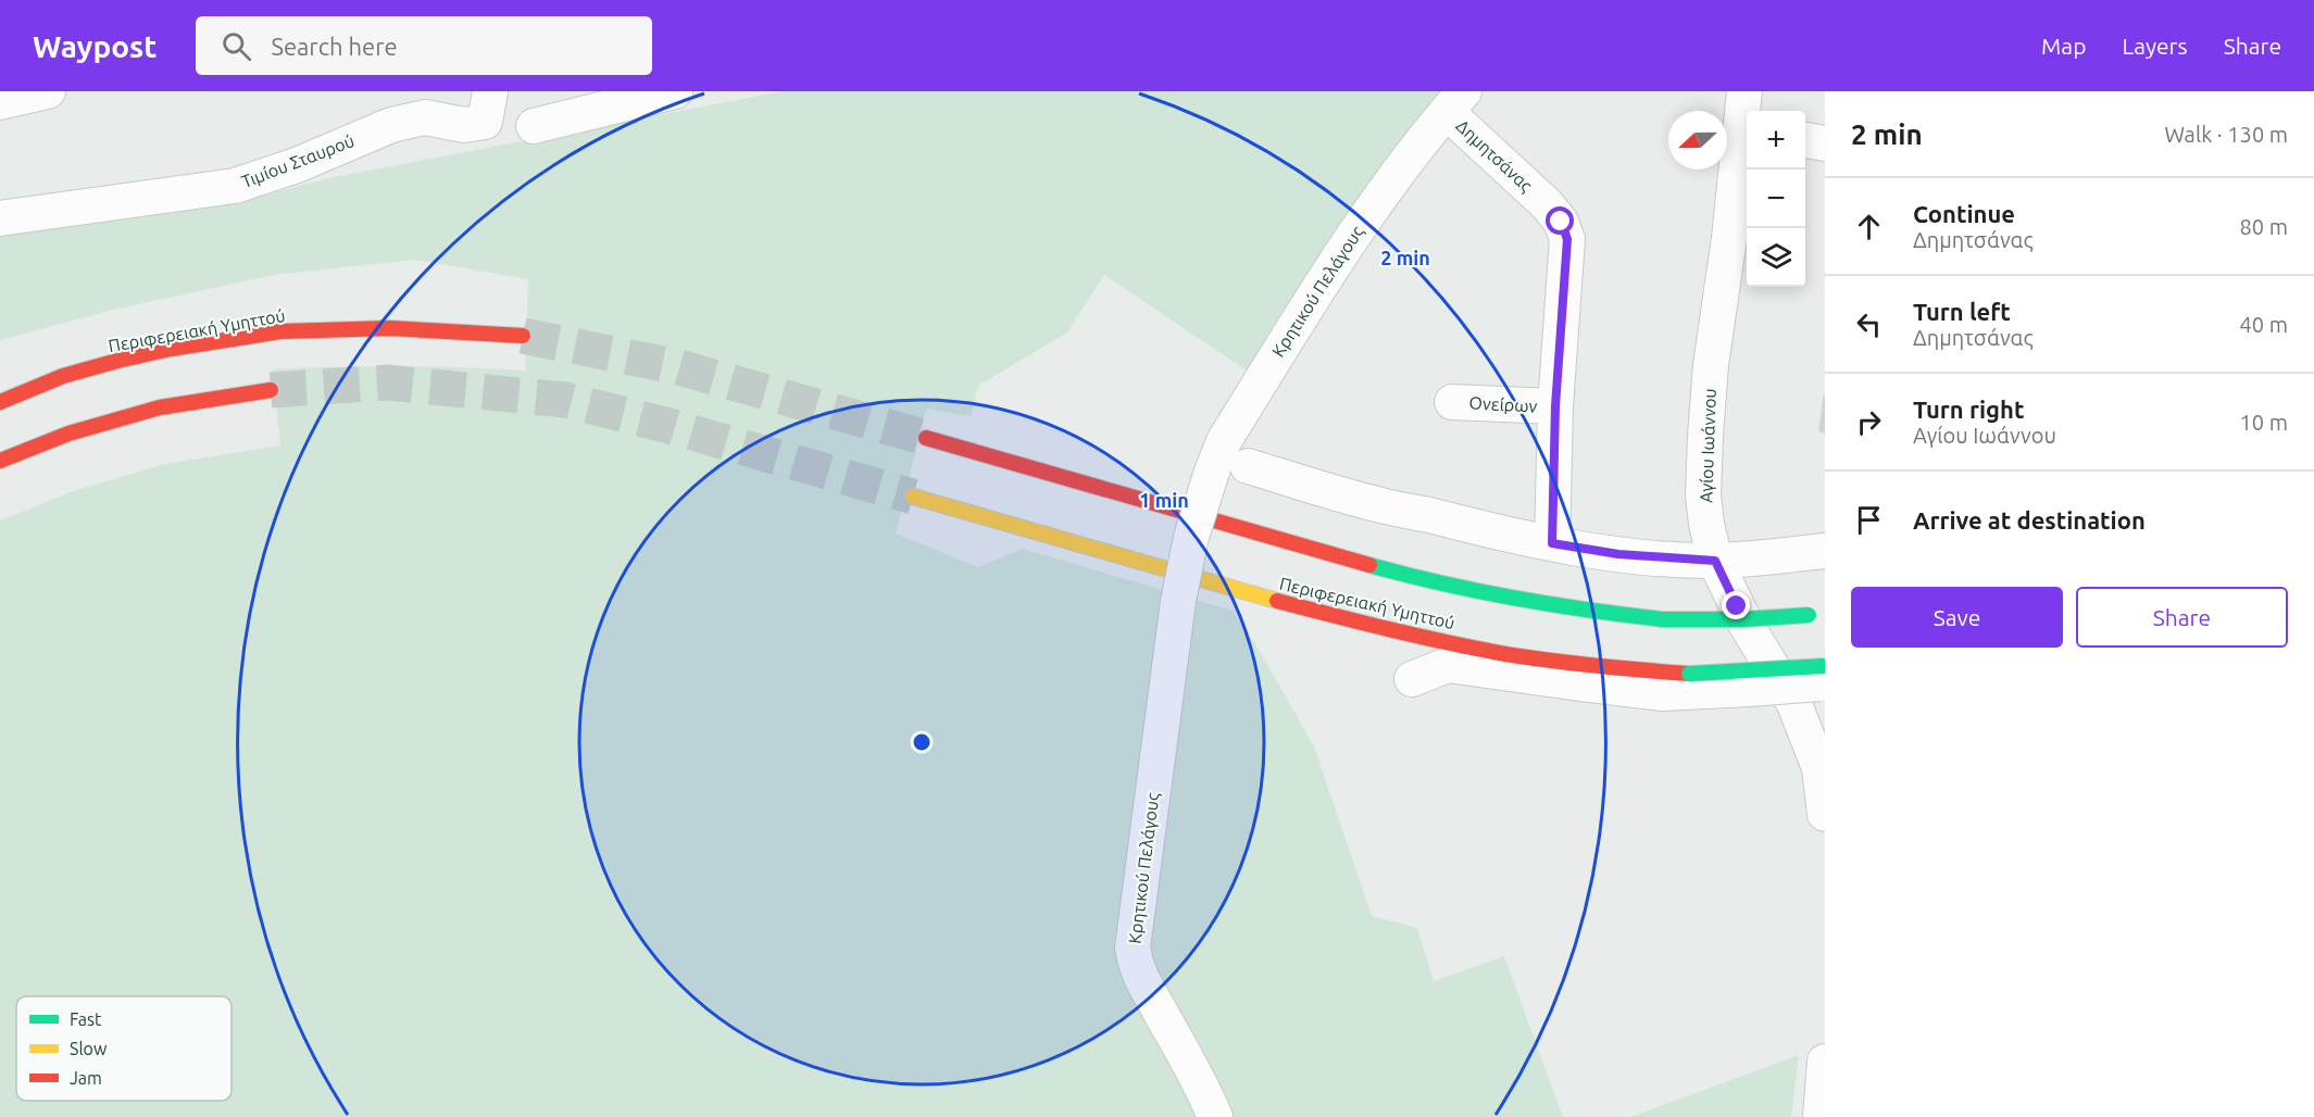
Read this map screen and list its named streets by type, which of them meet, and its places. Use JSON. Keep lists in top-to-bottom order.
{
  "streets": {
    "highway": ["Περιφερειακή Υμηττού"],
    "street": [
      "Δημητσάνας",
      "Τιμίου Σταυρού",
      "Κρητικού Πελάγους",
      "Ονείρων",
      "Αγίου Ιωάννου"
    ]
  },
  "crossings": [
    ["Δημητσάνας", "Κρητικού Πελάγους"],
    ["Δημητσάνας", "Ονείρων"]
  ],
  "legend": ["Fast", "Slow", "Jam"],
  "north": "left",
  "page": {
    "header": "Waypost",
    "search": "Search here",
    "nav": ["Map", "Layers", "Share"],
    "heading": ["2 min", "Walk · 130 m"],
    "map_buttons": ["+", "−"],
    "list": [
      ["Continue", "Δημητσάνας", "80 m"],
      ["Turn left", "Δημητσάνας", "40 m"],
      ["Turn right", "Αγίου Ιωάννου", "10 m"],
      "Arrive at destination"
    ],
    "buttons": ["Save", "Share"]
  },
  "rings": ["2 min", "1 min"]
}
